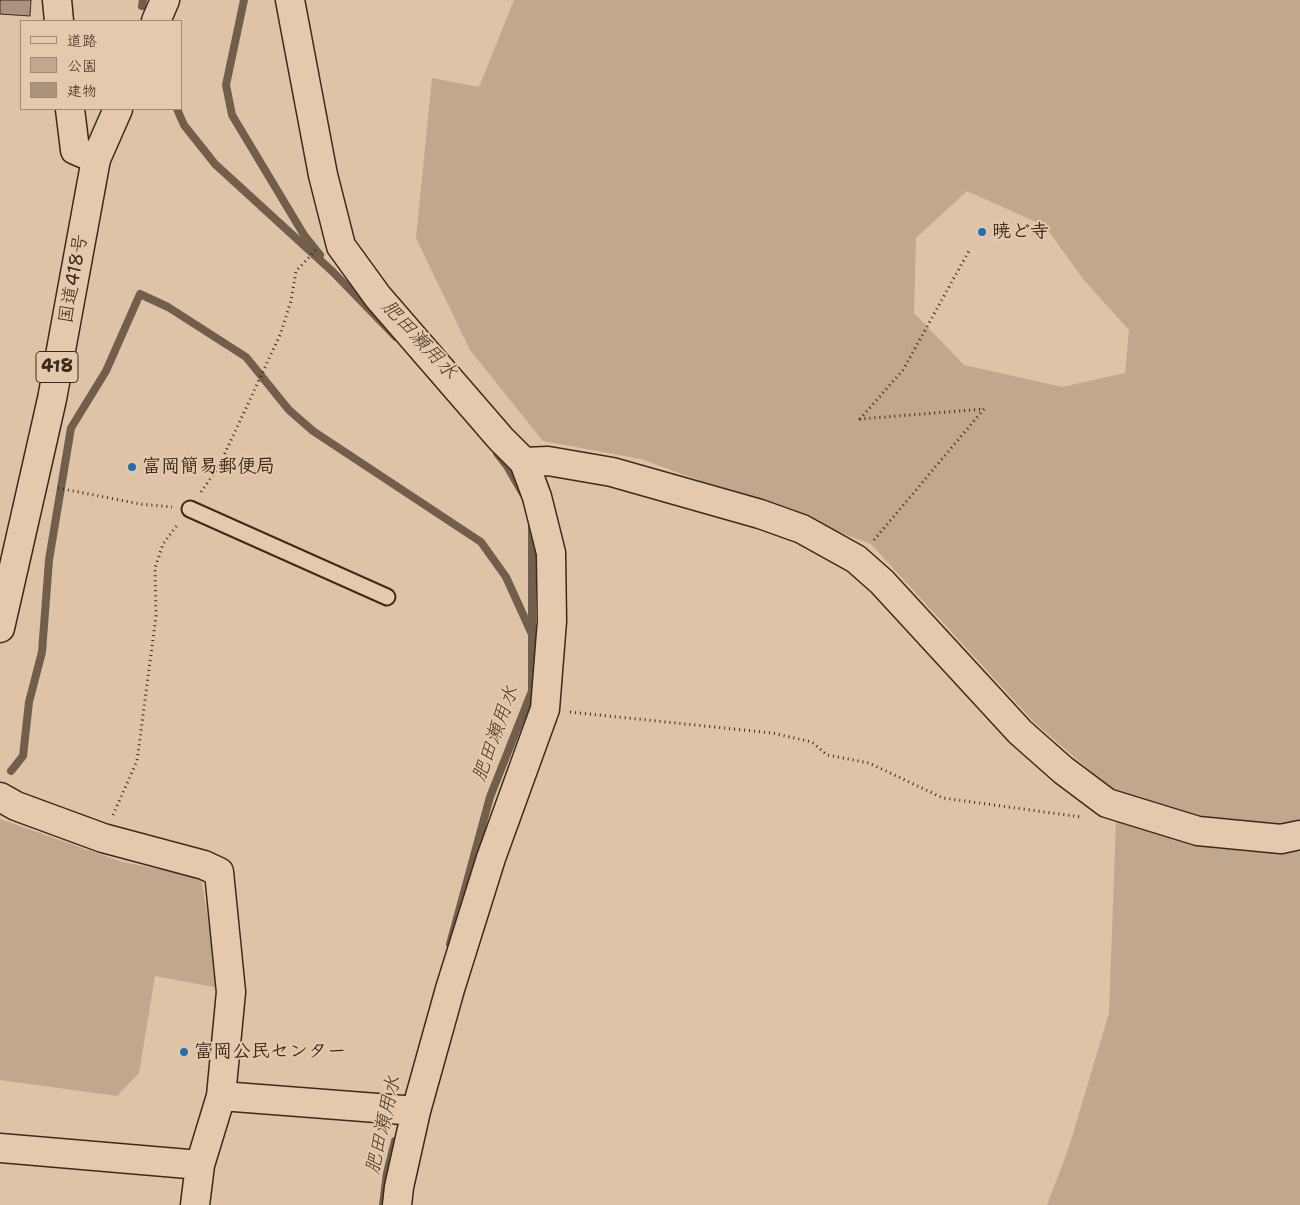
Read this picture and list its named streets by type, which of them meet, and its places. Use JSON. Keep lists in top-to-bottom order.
{
  "streets": {
    "main road": ["国道418号", "418"]
  },
  "water": ["肥田瀬用水"],
  "places": ["暁ど寺", "富岡簡易郵便局", "富岡公民センター"],
  "legend": ["道路", "公園", "建物"]
}
